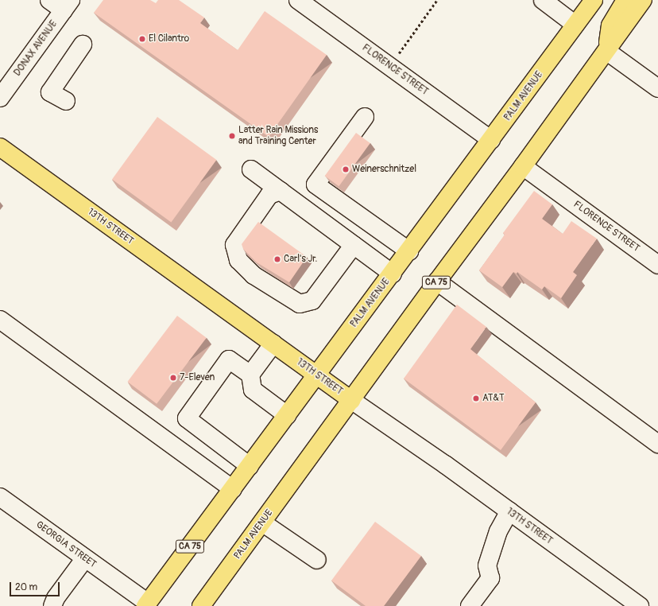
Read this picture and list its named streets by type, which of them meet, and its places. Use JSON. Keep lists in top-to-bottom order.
{
  "streets": {
    "main road": ["PALM AVENUE", "13TH STREET", "CA 75"],
    "street": ["DONAX AVENUE", "FLORENCE STREET", "GEORGIA STREET"]
  },
  "crossings": [
    ["FLORENCE STREET", "PALM AVENUE"],
    ["PALM AVENUE", "13TH STREET"],
    ["PALM AVENUE", "GEORGIA STREET"]
  ],
  "places": [
    "El Cilantro",
    "Latter Rain Missions and Training Center",
    "Weinerschnitzel",
    "Carl's Jr.",
    "7-Eleven",
    "AT&T"
  ],
  "scale_bar": "20 m"
}
